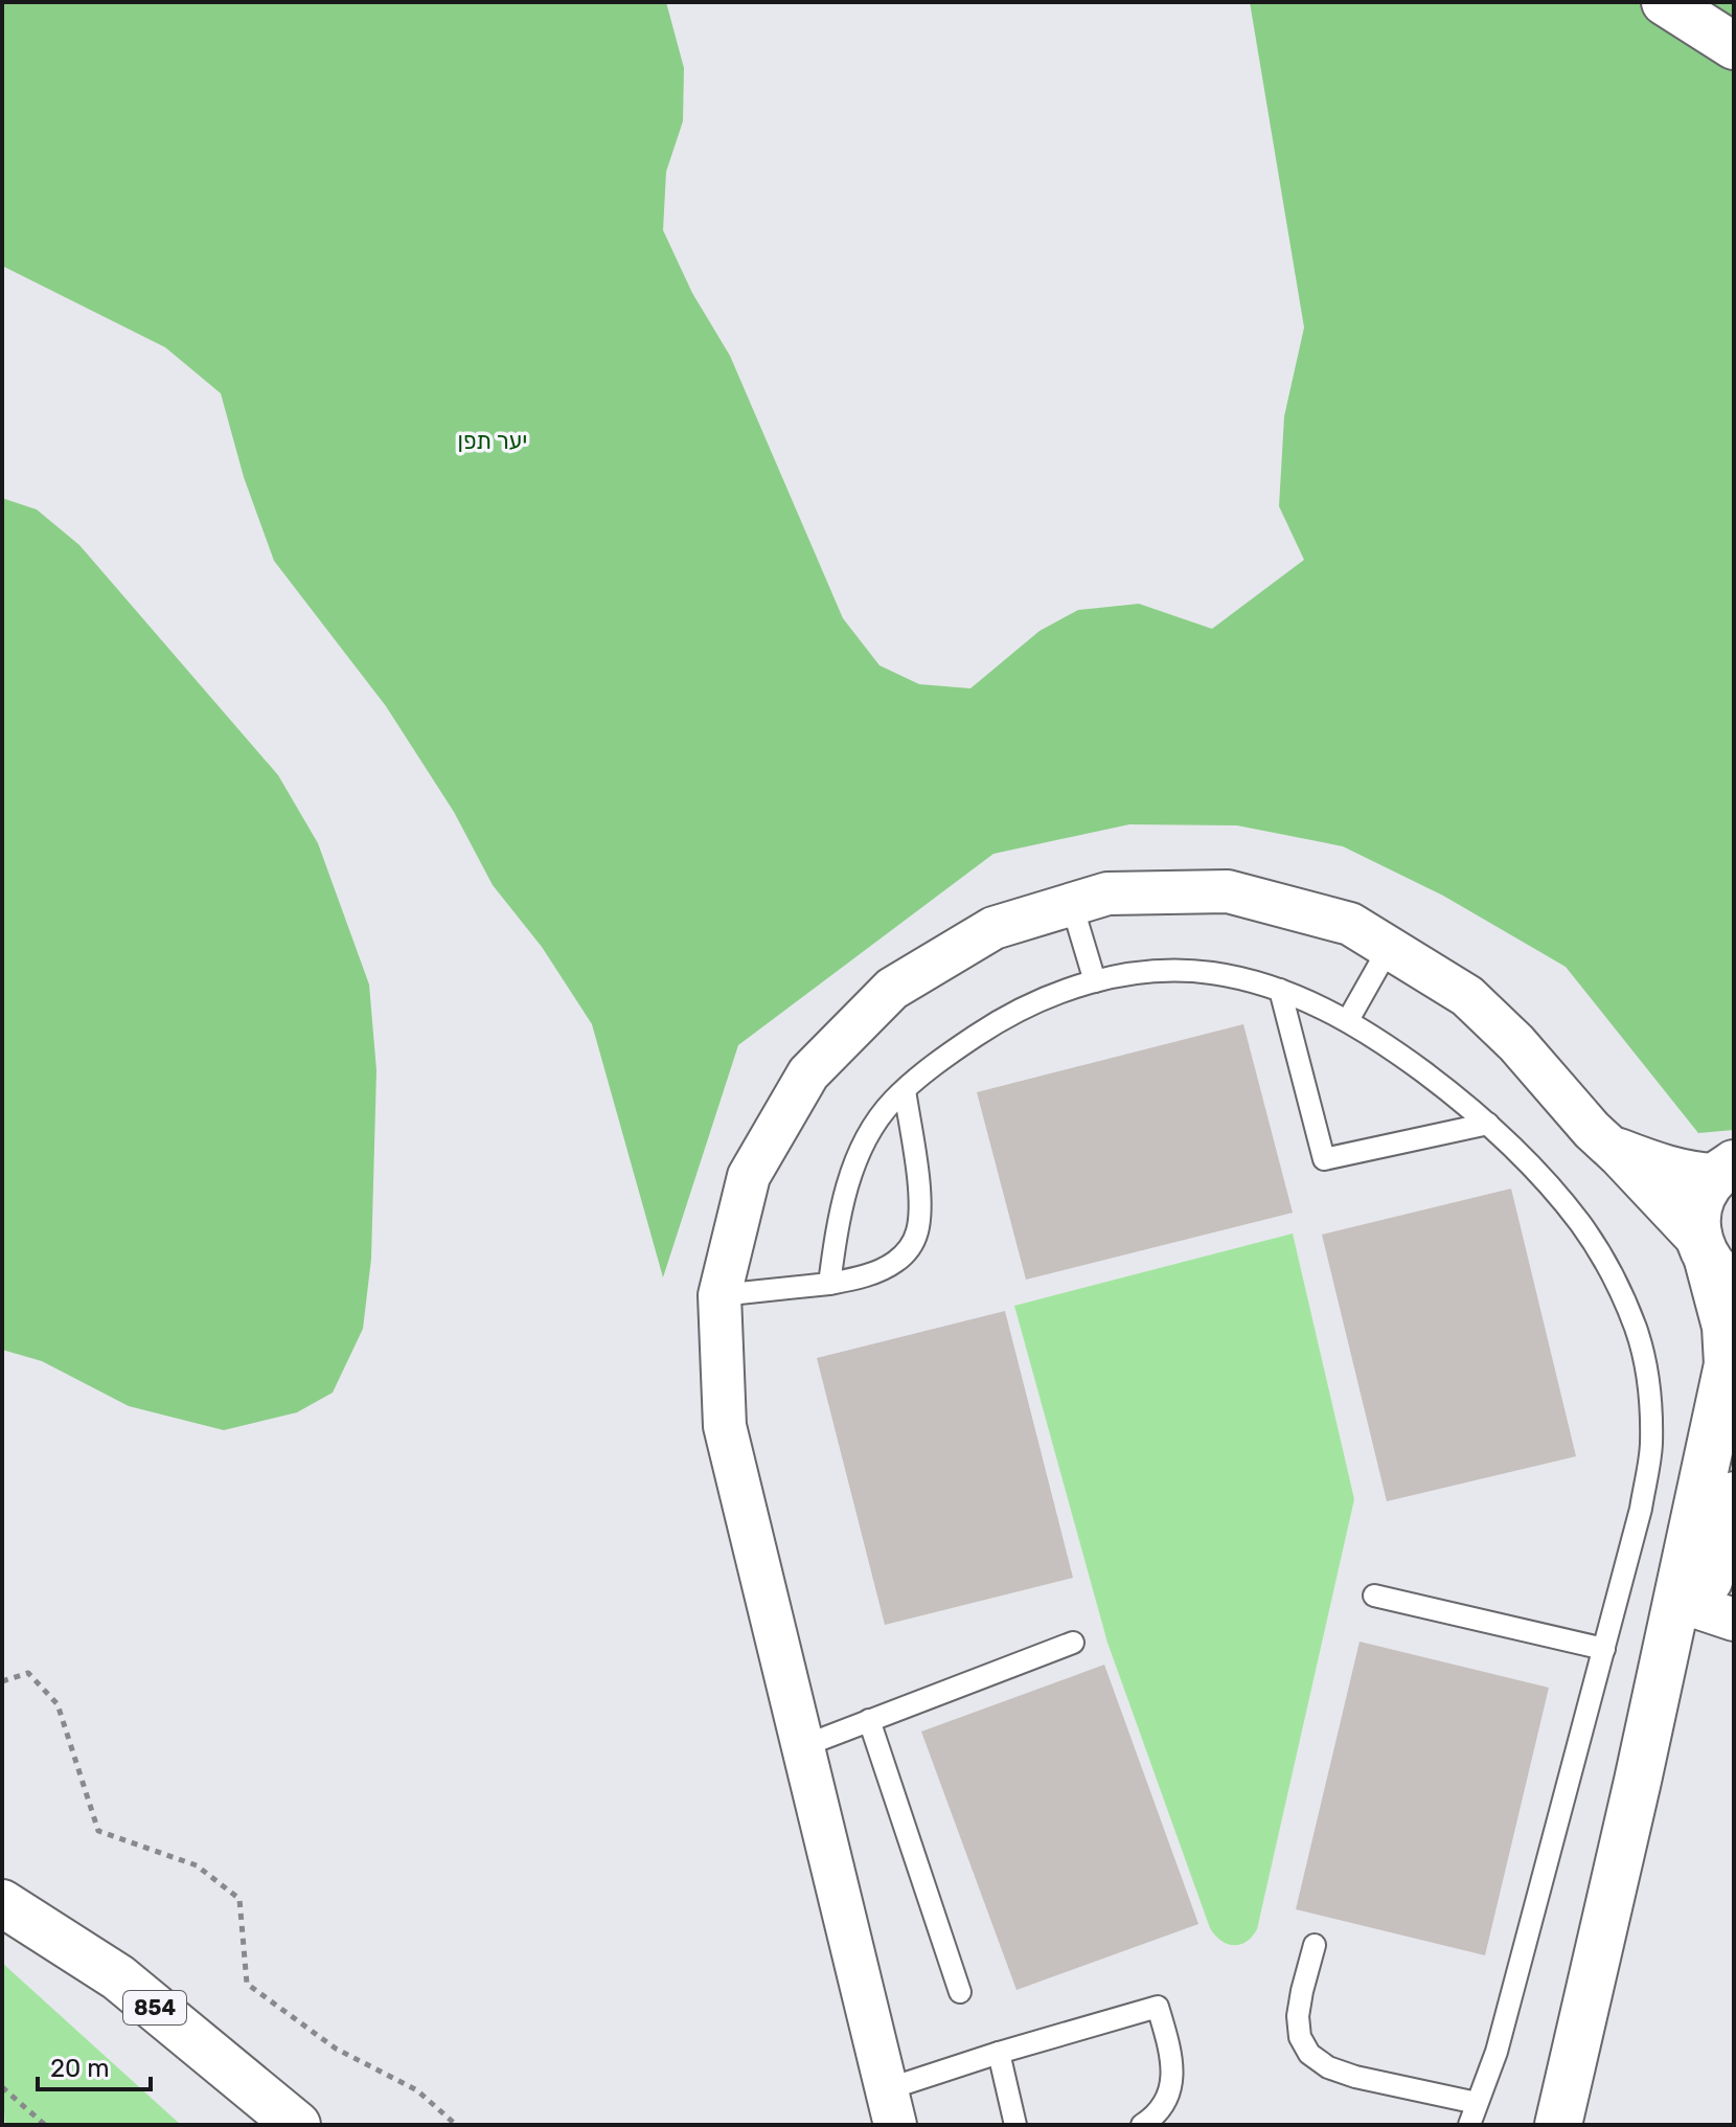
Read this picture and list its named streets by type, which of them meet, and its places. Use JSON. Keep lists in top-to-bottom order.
{
  "streets": {
    "street": ["854"]
  },
  "parks": ["יער תפן"],
  "scale_bar": "20 m"
}
